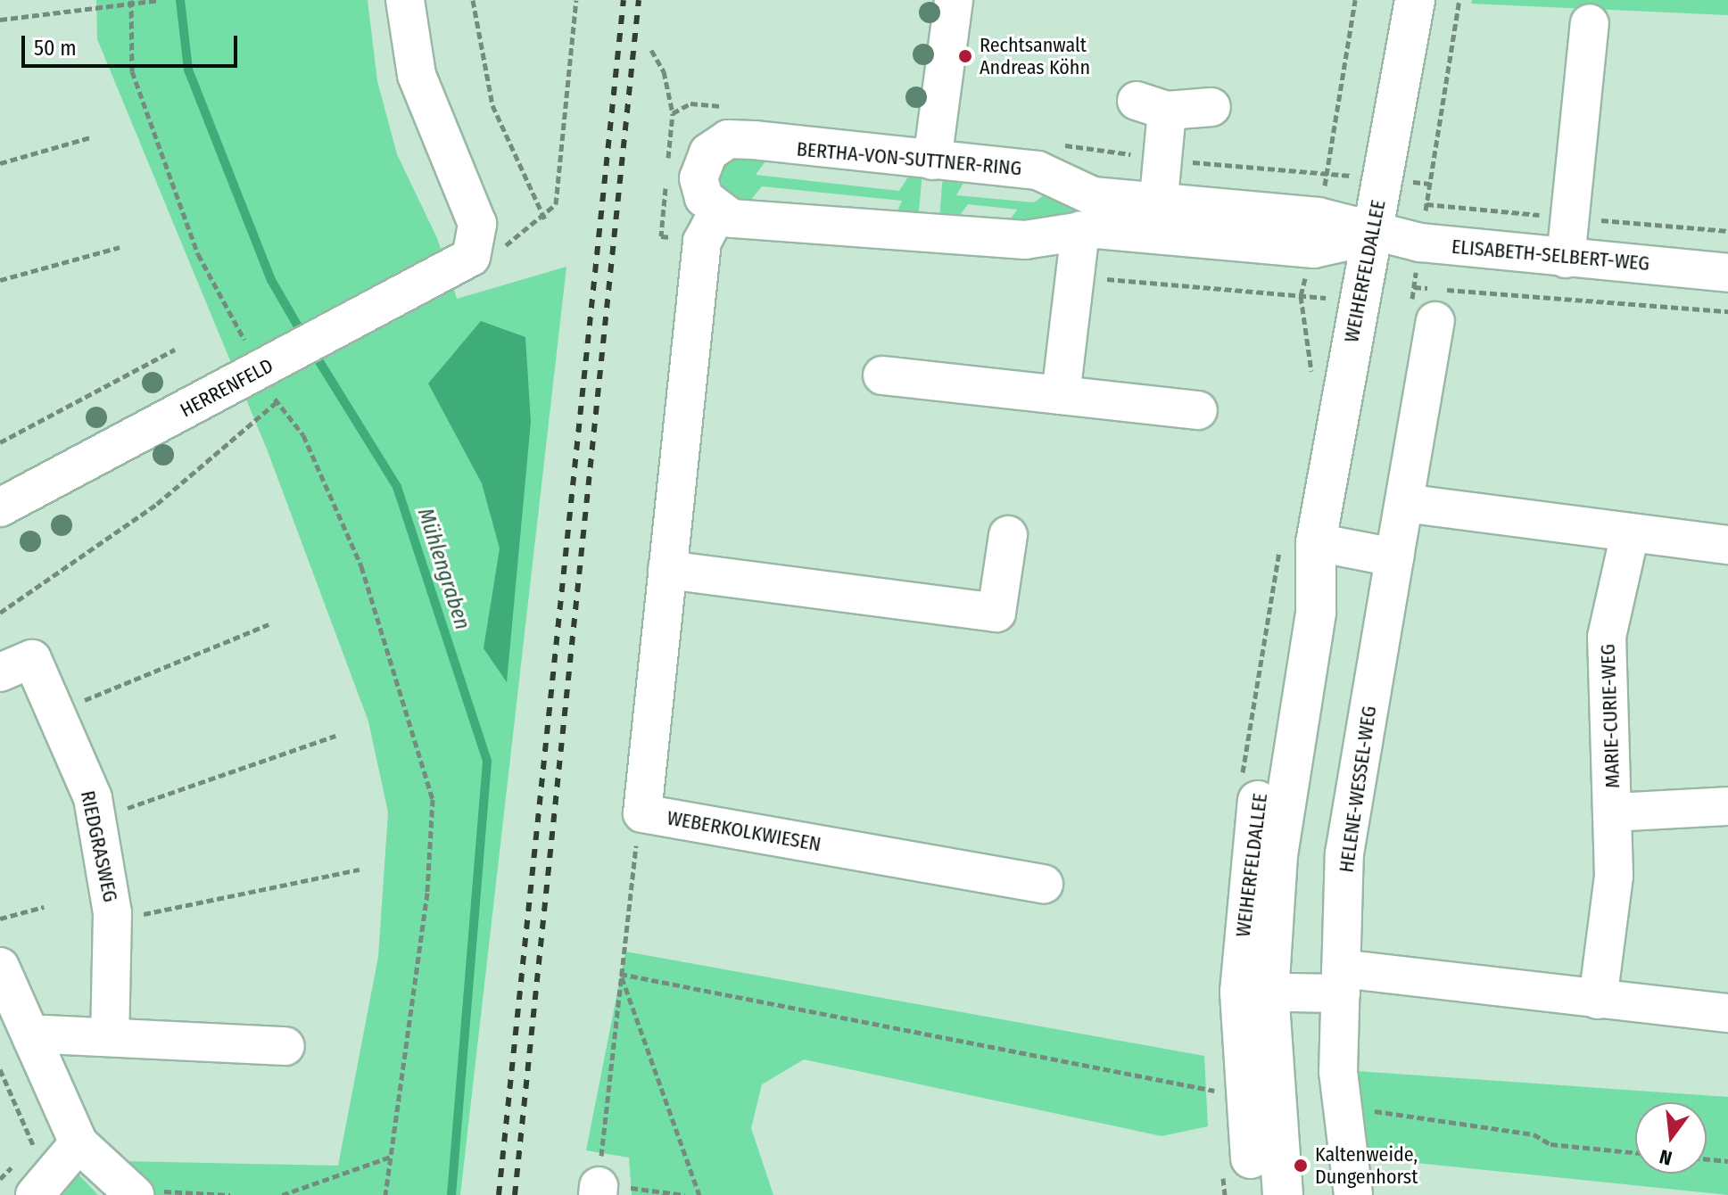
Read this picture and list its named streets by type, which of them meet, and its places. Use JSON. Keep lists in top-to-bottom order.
{
  "streets": {
    "main road": ["WEIHERFELDALLEE"],
    "street": [
      "BERTHA-VON-SUTTNER-RING",
      "ELISABETH-SELBERT-WEG",
      "HERRENFELD",
      "MARIE-CURIE-WEG",
      "HELENE-WESSEL-WEG",
      "WEBERKOLKWIESEN",
      "RIEDGRASWEG"
    ]
  },
  "crossings": [
    ["BERTHA-VON-SUTTNER-RING", "ELISABETH-SELBERT-WEG"],
    ["BERTHA-VON-SUTTNER-RING", "WEIHERFELDALLEE"],
    ["BERTHA-VON-SUTTNER-RING", "WEBERKOLKWIESEN"],
    ["ELISABETH-SELBERT-WEG", "WEIHERFELDALLEE"]
  ],
  "water": ["Mühlengraben"],
  "places": ["Rechtsanwalt Andreas Köhn", "Kaltenweide, Dungenhorst"],
  "scale_bar": "50 m",
  "north": "bottom"
}
